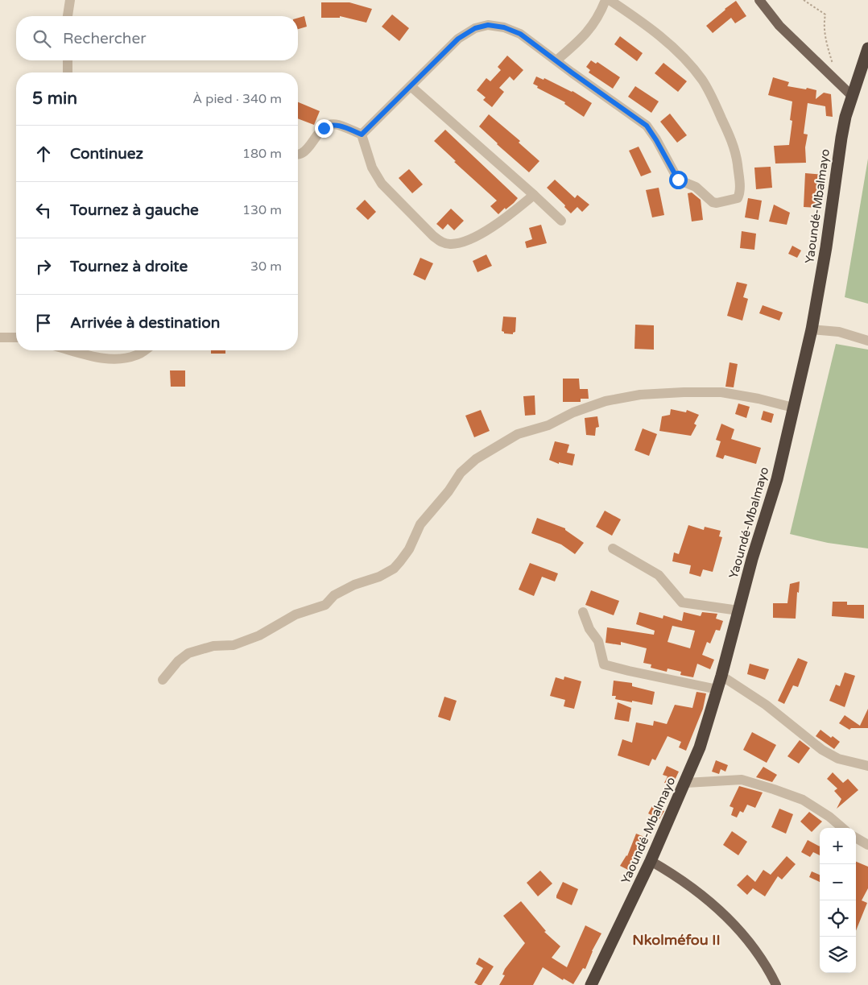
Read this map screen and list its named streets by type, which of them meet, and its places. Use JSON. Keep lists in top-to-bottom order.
{
  "streets": {
    "highway": ["Yaoundé-Mbalmayo"]
  },
  "districts": ["Nkolméfou II"],
  "page": {
    "search": "Rechercher",
    "heading": ["5 min", "À pied · 340 m"],
    "list": [
      ["Continuez", "180 m"],
      ["Tournez à gauche", "130 m"],
      ["Tournez à droite", "30 m"],
      "Arrivée à destination"
    ],
    "map_buttons": ["+", "−"]
  }
}
